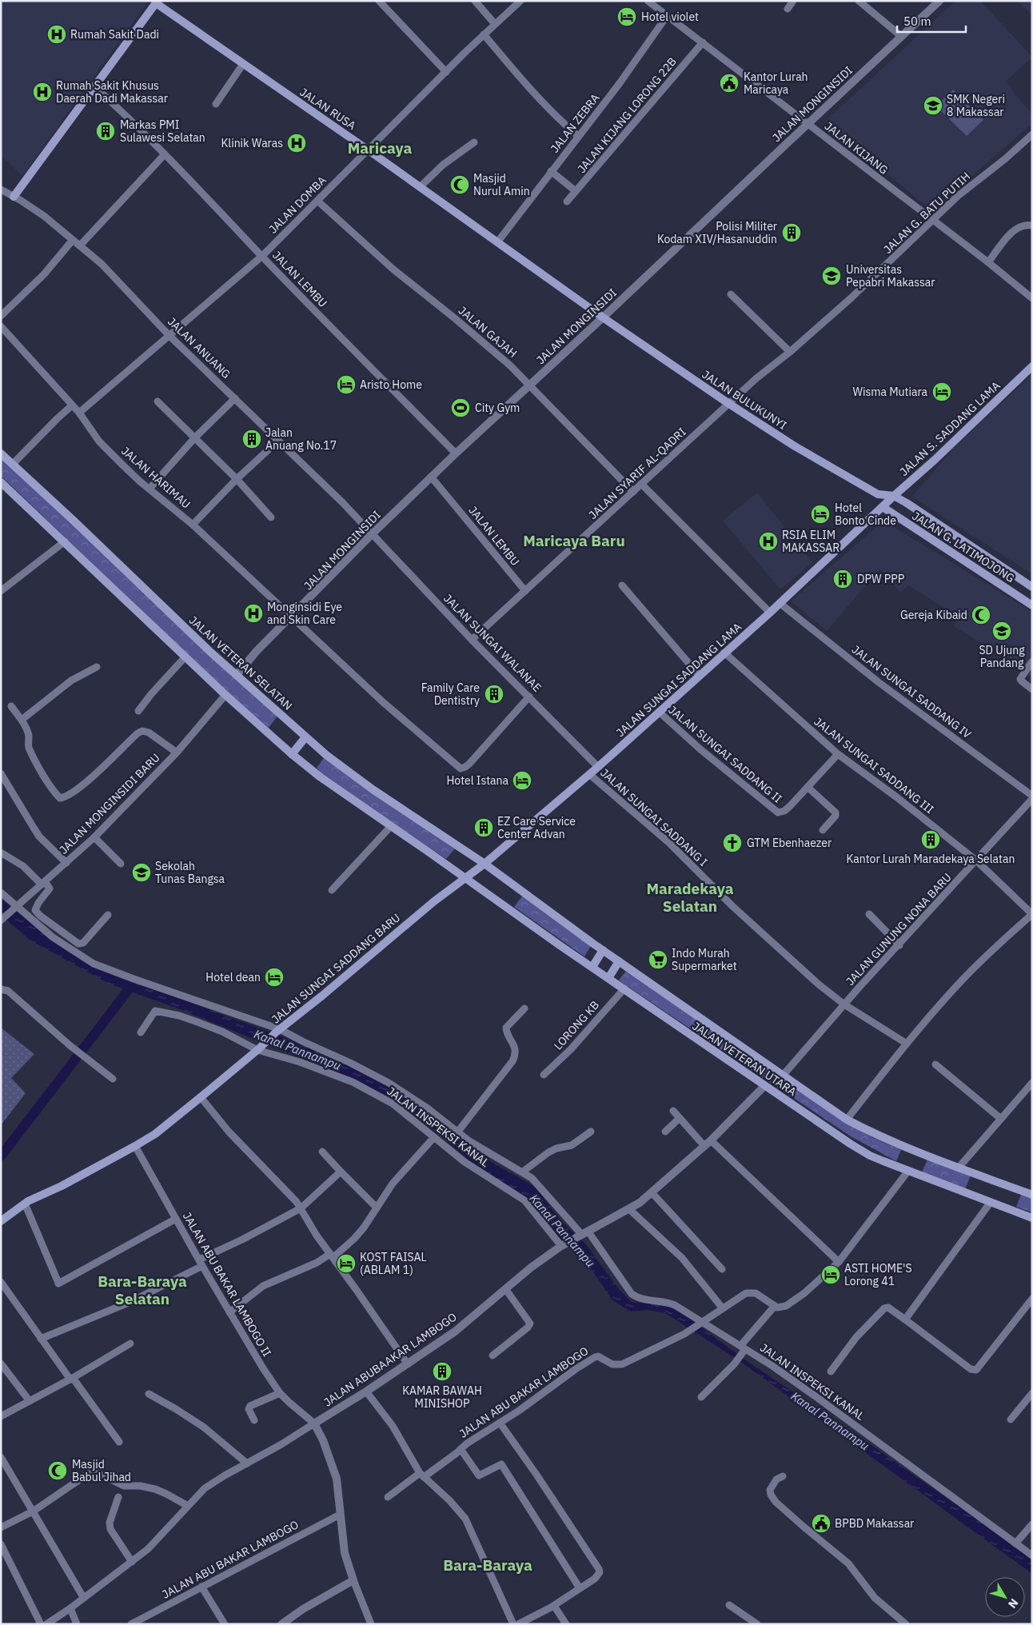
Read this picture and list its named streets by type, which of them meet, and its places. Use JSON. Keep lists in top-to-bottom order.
{
  "streets": {
    "main road": [
      "JALAN RUSA",
      "JALAN BULUKUNYI",
      "JALAN S. SADDANG LAMA",
      "JALAN G. LATIMOJONG",
      "JALAN VETERAN SELATAN",
      "JALAN SUNGAI SADDANG LAMA",
      "JALAN SUNGAI SADDANG BARU",
      "JALAN VETERAN UTARA"
    ],
    "street": [
      "JALAN MONGINSIDI",
      "JALAN KIJANG LORONG 22B",
      "JALAN ZEBRA",
      "JALAN KIJANG",
      "JALAN DOMBA",
      "JALAN G. BATU PUTIH",
      "JALAN LEMBU",
      "JALAN GAJAH",
      "JALAN ANUANG",
      "JALAN SYARIF AL-QADRI",
      "JALAN HARIMAU",
      "JALAN SUNGAI WALANAE",
      "JALAN SUNGAI SADDANG IV",
      "JALAN SUNGAI SADDANG II",
      "JALAN SUNGAI SADDANG III",
      "JALAN MONGINSIDI BARU",
      "JALAN SUNGAI SADDANG I",
      "JALAN GUNUNG NONA BARU",
      "LORONG KB",
      "JALAN INSPEKSI KANAL",
      "JALAN ABU BAKAR LAMBOGO II",
      "JALAN ABUBAAKAR LAMBOGO",
      "JALAN ABU BAKAR LAMBOGO"
    ]
  },
  "crossings": [
    ["JALAN MONGINSIDI", "JALAN RUSA"],
    ["JALAN MONGINSIDI", "JALAN KIJANG"],
    ["JALAN MONGINSIDI", "JALAN LEMBU"],
    ["JALAN MONGINSIDI", "JALAN GAJAH"],
    ["JALAN MONGINSIDI", "JALAN ANUANG"],
    ["JALAN MONGINSIDI", "JALAN BULUKUNYI"],
    ["JALAN MONGINSIDI", "JALAN HARIMAU"],
    ["JALAN MONGINSIDI", "JALAN SUNGAI WALANAE"],
    ["JALAN MONGINSIDI", "JALAN VETERAN SELATAN"],
    ["JALAN RUSA", "JALAN ZEBRA"],
    ["JALAN RUSA", "JALAN DOMBA"],
    ["JALAN RUSA", "JALAN BULUKUNYI"],
    ["JALAN KIJANG LORONG 22B", "JALAN KIJANG"],
    ["JALAN ZEBRA", "JALAN KIJANG"],
    ["JALAN KIJANG", "JALAN G. BATU PUTIH"],
    ["JALAN DOMBA", "JALAN LEMBU"],
    ["JALAN DOMBA", "JALAN GAJAH"],
    ["JALAN DOMBA", "JALAN ANUANG"],
    ["JALAN DOMBA", "JALAN HARIMAU"],
    ["JALAN G. BATU PUTIH", "JALAN BULUKUNYI"],
    ["JALAN G. BATU PUTIH", "JALAN SYARIF AL-QADRI"],
    ["JALAN LEMBU", "JALAN SYARIF AL-QADRI"],
    ["JALAN GAJAH", "JALAN SYARIF AL-QADRI"],
    ["JALAN ANUANG", "JALAN SUNGAI WALANAE"],
    ["JALAN BULUKUNYI", "JALAN S. SADDANG LAMA"],
    ["JALAN BULUKUNYI", "JALAN SYARIF AL-QADRI"],
    ["JALAN S. SADDANG LAMA", "JALAN G. LATIMOJONG"],
    ["JALAN S. SADDANG LAMA", "JALAN SUNGAI SADDANG LAMA"],
    ["JALAN SYARIF AL-QADRI", "JALAN SUNGAI WALANAE"],
    ["JALAN HARIMAU", "JALAN SUNGAI WALANAE"],
    ["JALAN G. LATIMOJONG", "JALAN SUNGAI SADDANG LAMA"],
    ["JALAN SUNGAI WALANAE", "JALAN SUNGAI SADDANG LAMA"],
    ["JALAN VETERAN SELATAN", "JALAN SUNGAI SADDANG LAMA"],
    ["JALAN VETERAN SELATAN", "JALAN SUNGAI SADDANG BARU"],
    ["JALAN VETERAN SELATAN", "JALAN VETERAN UTARA"],
    ["JALAN SUNGAI SADDANG LAMA", "JALAN SUNGAI SADDANG IV"],
    ["JALAN SUNGAI SADDANG LAMA", "JALAN SUNGAI SADDANG II"],
    ["JALAN SUNGAI SADDANG LAMA", "JALAN SUNGAI SADDANG III"],
    ["JALAN SUNGAI SADDANG LAMA", "JALAN SUNGAI SADDANG I"],
    ["JALAN SUNGAI SADDANG LAMA", "JALAN SUNGAI SADDANG BARU"],
    ["JALAN SUNGAI SADDANG LAMA", "JALAN VETERAN UTARA"],
    ["JALAN SUNGAI SADDANG III", "JALAN GUNUNG NONA BARU"],
    ["JALAN SUNGAI SADDANG I", "JALAN GUNUNG NONA BARU"],
    ["JALAN GUNUNG NONA BARU", "JALAN VETERAN UTARA"],
    ["JALAN SUNGAI SADDANG BARU", "JALAN VETERAN UTARA"],
    ["JALAN SUNGAI SADDANG BARU", "JALAN INSPEKSI KANAL"],
    ["JALAN SUNGAI SADDANG BARU", "JALAN ABU BAKAR LAMBOGO II"],
    ["LORONG KB", "JALAN VETERAN UTARA"],
    ["JALAN VETERAN UTARA", "JALAN ABUBAAKAR LAMBOGO"],
    ["JALAN INSPEKSI KANAL", "JALAN ABUBAAKAR LAMBOGO"],
    ["JALAN INSPEKSI KANAL", "JALAN ABU BAKAR LAMBOGO"],
    ["JALAN ABU BAKAR LAMBOGO II", "JALAN ABUBAAKAR LAMBOGO"]
  ],
  "districts": [
    "Maricaya",
    "Maricaya Baru",
    "Maradekaya Selatan",
    "Bara-Baraya Selatan",
    "Bara-Baraya"
  ],
  "water": ["Kanal Pannampu"],
  "places": {
    "hotel": [
      "Hotel violet",
      "Aristo Home",
      "Wisma Mutiara",
      "Hotel Bonto Cinde",
      "Hotel Istana",
      "Hotel dean",
      "KOST FAISAL (ABLAM 1)",
      "ASTI HOME'S Lorong 41"
    ],
    "hospital": [
      "Rumah Sakit Dadi",
      "Rumah Sakit Khusus Daerah Dadi Makassar",
      "Klinik Waras",
      "RSIA ELIM MAKASSAR",
      "Monginsidi Eye and Skin Care"
    ],
    "public building": ["Kantor Lurah Maricaya", "BPBD Makassar"],
    "school or university": [
      "SMK Negeri 8 Makassar",
      "Universitas Pepabri Makassar",
      "SD Ujung Pandang",
      "Sekolah Tunas Bangsa"
    ],
    "building": [
      "Markas PMI Sulawesi Selatan",
      "Polisi Militer Kodam XIV/Hasanuddin",
      "Jalan Anuang No.17",
      "DPW PPP",
      "Family Care Dentistry",
      "EZ Care Service Center Advan",
      "Kantor Lurah Maradekaya Selatan",
      "KAMAR BAWAH MINISHOP"
    ],
    "mosque": ["Masjid Nurul Amin", "Gereja Kibaid", "Masjid Babul Jihad"],
    "sports": ["City Gym"],
    "church": ["GTM Ebenhaezer"],
    "supermarket": ["Indo Murah Supermarket"]
  },
  "scale_bar": "50 m",
  "north": "bottom right"
}
